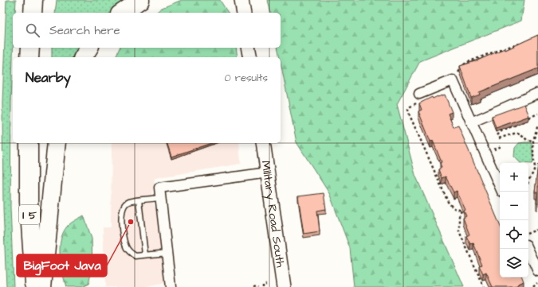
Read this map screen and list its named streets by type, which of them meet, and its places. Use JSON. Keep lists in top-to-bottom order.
{
  "streets": {
    "highway": ["I 5"],
    "main road": ["Military Road South"]
  },
  "places": ["BigFoot Java"],
  "page": {
    "search": "Search here",
    "heading": ["Nearby", "0 results"],
    "map_buttons": ["+", "−"]
  }
}
